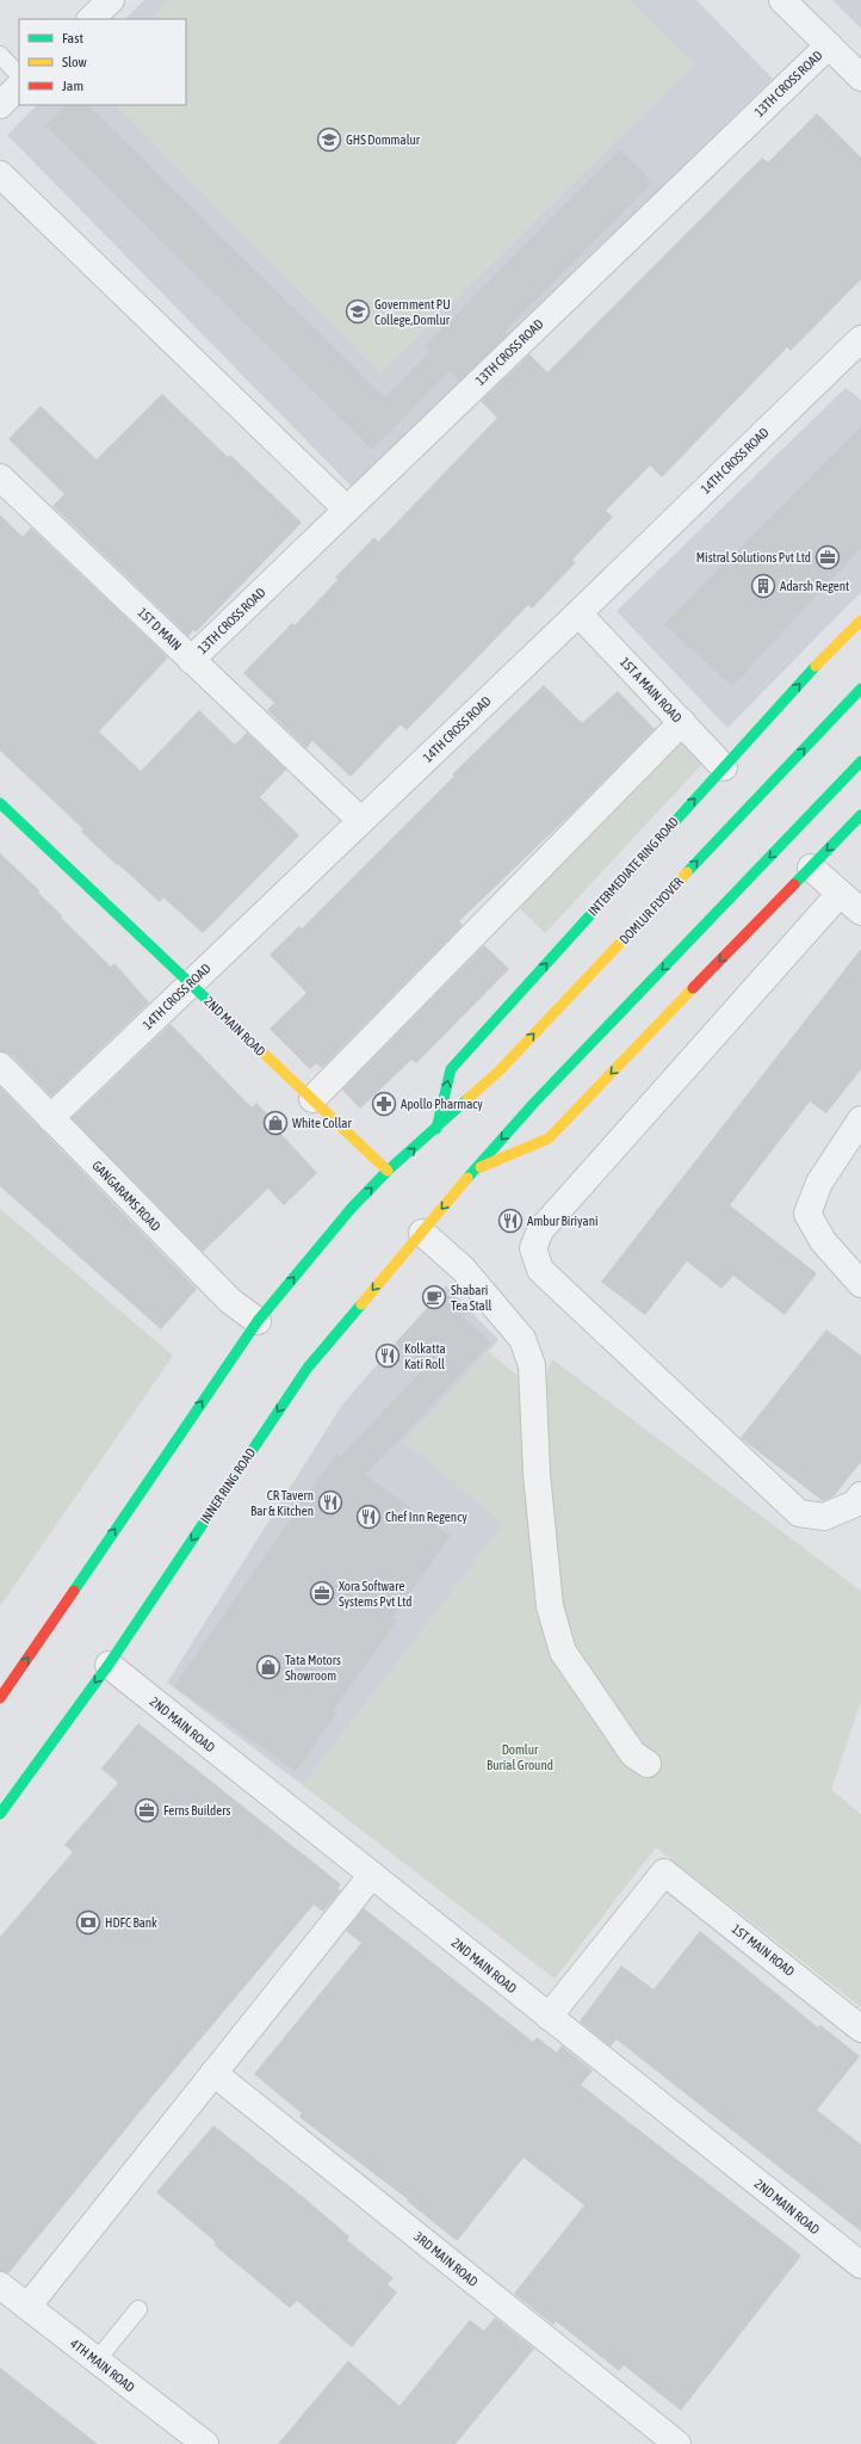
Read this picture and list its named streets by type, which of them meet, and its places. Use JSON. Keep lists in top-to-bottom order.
{
  "streets": {
    "main road": [
      "INTERMEDIATE RING ROAD",
      "DOMLUR FLYOVER",
      "2ND MAIN ROAD",
      "INNER RING ROAD"
    ],
    "street": [
      "13TH CROSS ROAD",
      "14TH CROSS ROAD",
      "1ST D MAIN",
      "1ST A MAIN ROAD",
      "GANGARAMS ROAD",
      "1ST MAIN ROAD",
      "3RD MAIN ROAD",
      "4TH MAIN ROAD"
    ]
  },
  "crossings": [
    ["13TH CROSS ROAD", "1ST D MAIN"],
    ["14TH CROSS ROAD", "1ST D MAIN"],
    ["14TH CROSS ROAD", "1ST A MAIN ROAD"],
    ["14TH CROSS ROAD", "2ND MAIN ROAD"],
    ["14TH CROSS ROAD", "GANGARAMS ROAD"],
    ["1ST A MAIN ROAD", "INTERMEDIATE RING ROAD"],
    ["INTERMEDIATE RING ROAD", "DOMLUR FLYOVER"],
    ["2ND MAIN ROAD", "INNER RING ROAD"],
    ["2ND MAIN ROAD", "1ST MAIN ROAD"]
  ],
  "parks": ["Domlur Burial Ground"],
  "places": {
    "school or university": ["GHS Dommalur", "Government PU College,Domlur"],
    "office": ["Mistral Solutions Pvt Ltd", "Xora Software Systems Pvt Ltd", "Ferns Builders"],
    "building": ["Adarsh Regent"],
    "pharmacy": ["Apollo Pharmacy"],
    "shop": ["White Collar", "Tata Motors Showroom"],
    "restaurant": [
      "Ambur Biriyani",
      "Kolkatta Kati Roll",
      "CR Tavern Bar & Kitchen",
      "Chef Inn Regency"
    ],
    "cafe": ["Shabari Tea Stall"],
    "bank": ["HDFC Bank"]
  },
  "legend": ["Fast", "Slow", "Jam"]
}
